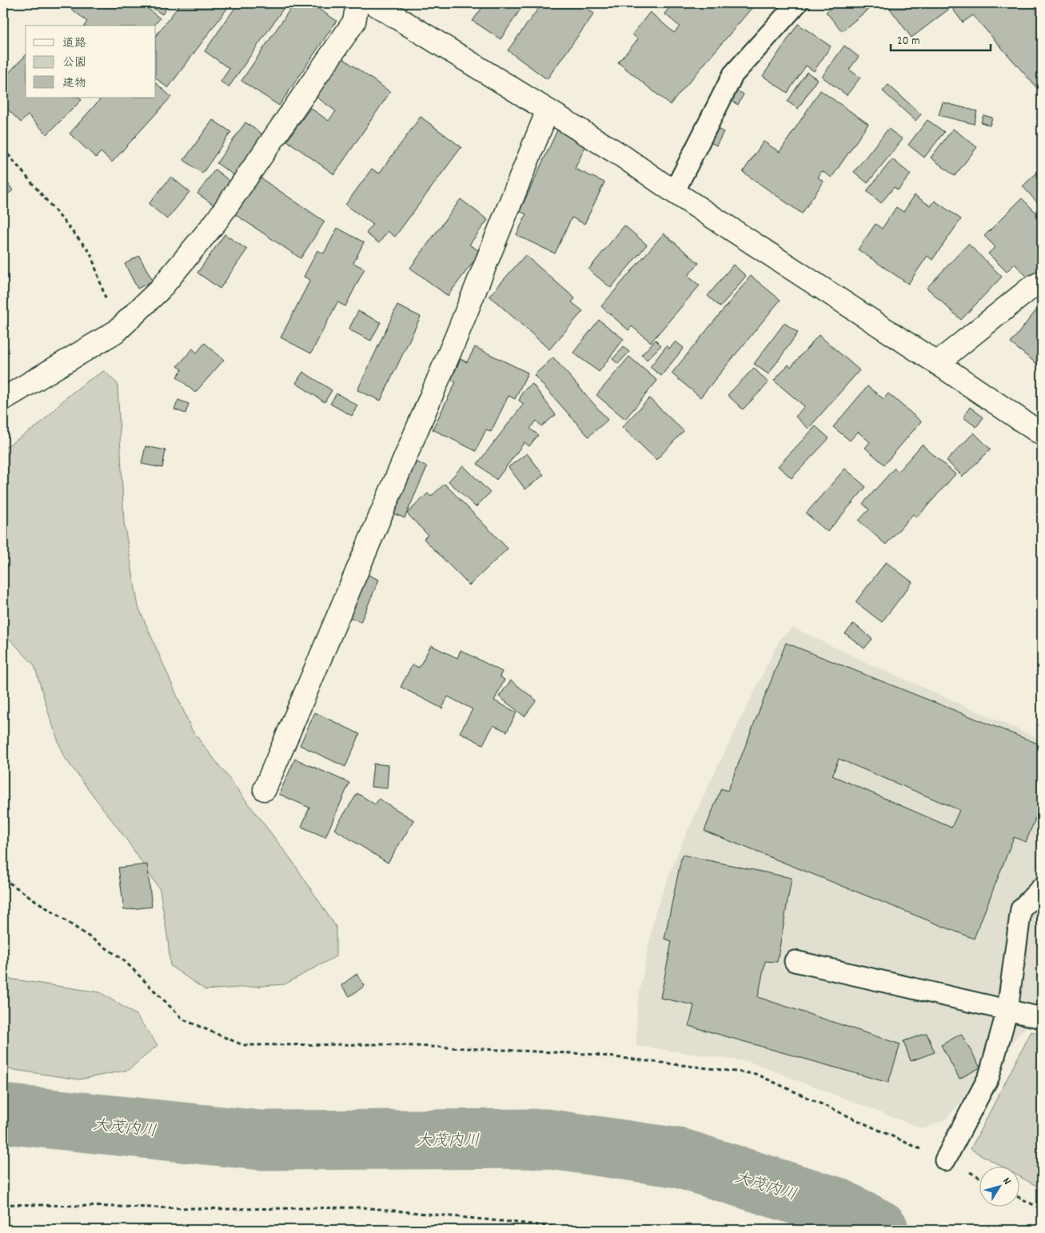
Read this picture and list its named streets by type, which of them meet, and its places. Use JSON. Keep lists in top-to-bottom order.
{
  "water": ["大茂内川"],
  "legend": ["道路", "公園", "建物"],
  "scale_bar": "20 m",
  "north": "top right"
}
